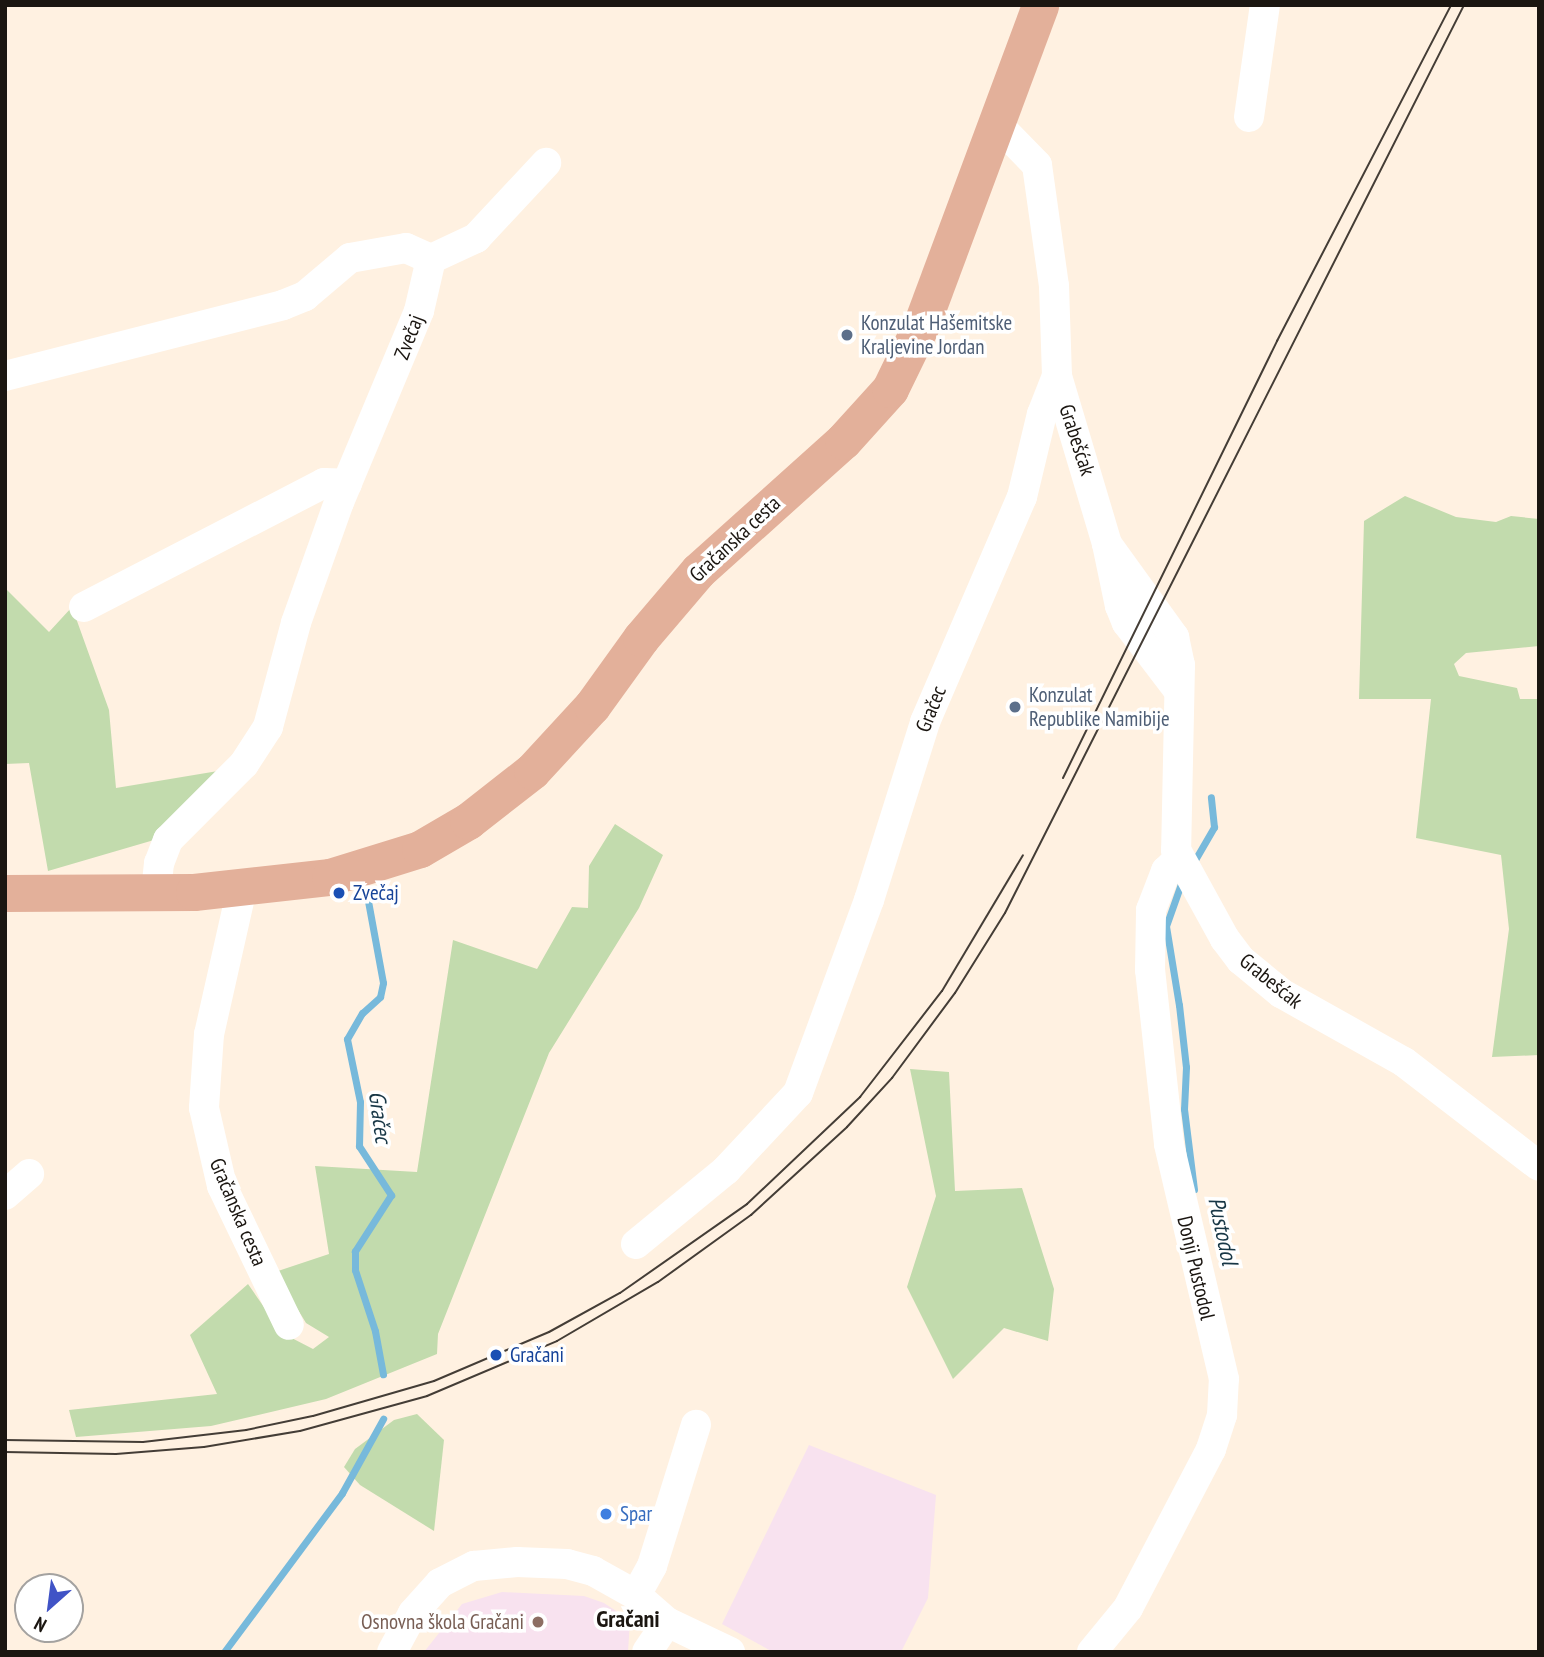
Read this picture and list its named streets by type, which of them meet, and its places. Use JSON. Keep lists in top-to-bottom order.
{
  "streets": {
    "main road": ["Gračanska cesta"],
    "street": [
      "Zvečaj",
      "Grabešćak",
      "Gračec",
      "Donji Pustodol"
    ]
  },
  "crossings": [
    ["Zvečaj", "Gračanska cesta"],
    ["Grabešćak", "Gračec"],
    ["Grabešćak", "Donji Pustodol"],
    ["Gračanska cesta", "Gračec"]
  ],
  "districts": ["Gračani"],
  "water": ["Gračec", "Pustodol"],
  "places": [
    "Konzulat Hašemitske Kraljevine Jordan",
    "Konzulat Republike Namibije",
    "Zvečaj",
    "Gračani",
    "Spar",
    "Osnovna škola Gračani"
  ],
  "north": "bottom left"
}
